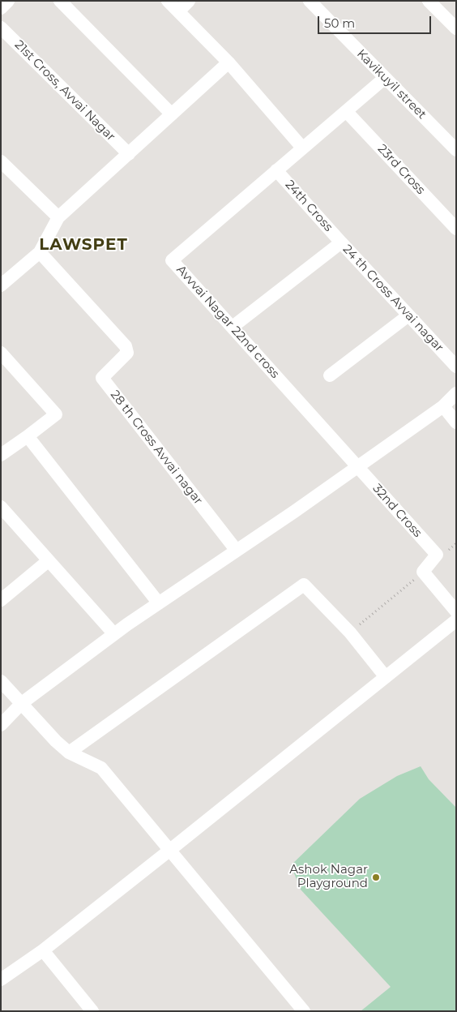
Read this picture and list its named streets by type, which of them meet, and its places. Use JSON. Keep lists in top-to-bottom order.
{
  "streets": {
    "street": [
      "Kavikuyil street",
      "21st Cross, Avvai Nagar",
      "23rd Cross",
      "24th Cross",
      "24 th Cross Avvai nagar",
      "Avvvai Nagar 22nd cross",
      "28 th Cross Avvai nagar",
      "32nd Cross"
    ]
  },
  "crossings": [
    ["Kavikuyil street", "Avvvai Nagar 22nd cross"],
    ["23rd Cross", "Avvvai Nagar 22nd cross"],
    ["24th Cross", "24 th Cross Avvai nagar"],
    ["24th Cross", "Avvvai Nagar 22nd cross"],
    ["24 th Cross Avvai nagar", "Avvvai Nagar 22nd cross"],
    ["Avvvai Nagar 22nd cross", "32nd Cross"]
  ],
  "districts": ["LAWSPET"],
  "places": ["Ashok Nagar Playground"],
  "scale_bar": "50 m"
}
